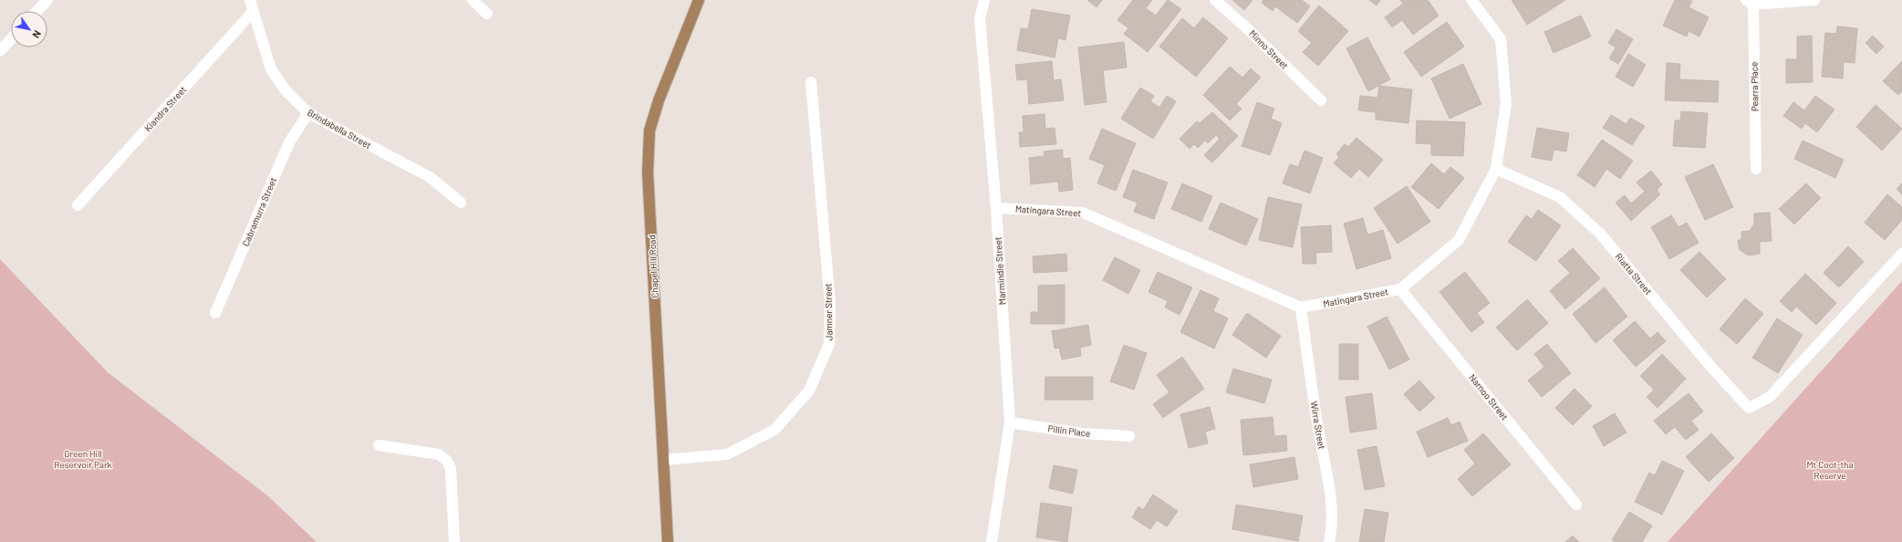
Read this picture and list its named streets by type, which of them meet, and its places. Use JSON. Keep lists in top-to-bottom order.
{
  "streets": {
    "main road": ["Chapel Hill Road"],
    "street": [
      "Minno Street",
      "Pearra Place",
      "Kiandra Street",
      "Brindabella Street",
      "Matingara Street",
      "Cabramurra Street",
      "Marmindie Street",
      "Riatta Street",
      "Jamner Street",
      "Narnoo Street",
      "Wirra Street",
      "Pillin Place"
    ]
  },
  "crossings": [
    ["Kiandra Street", "Brindabella Street"],
    ["Brindabella Street", "Cabramurra Street"],
    ["Matingara Street", "Marmindie Street"],
    ["Matingara Street", "Riatta Street"],
    ["Matingara Street", "Narnoo Street"],
    ["Matingara Street", "Wirra Street"],
    ["Chapel Hill Road", "Jamner Street"],
    ["Marmindie Street", "Pillin Place"]
  ],
  "parks": ["Green Hill Reservoir Park", "Mt Coot-tha Reserve"],
  "north": "bottom right"
}
